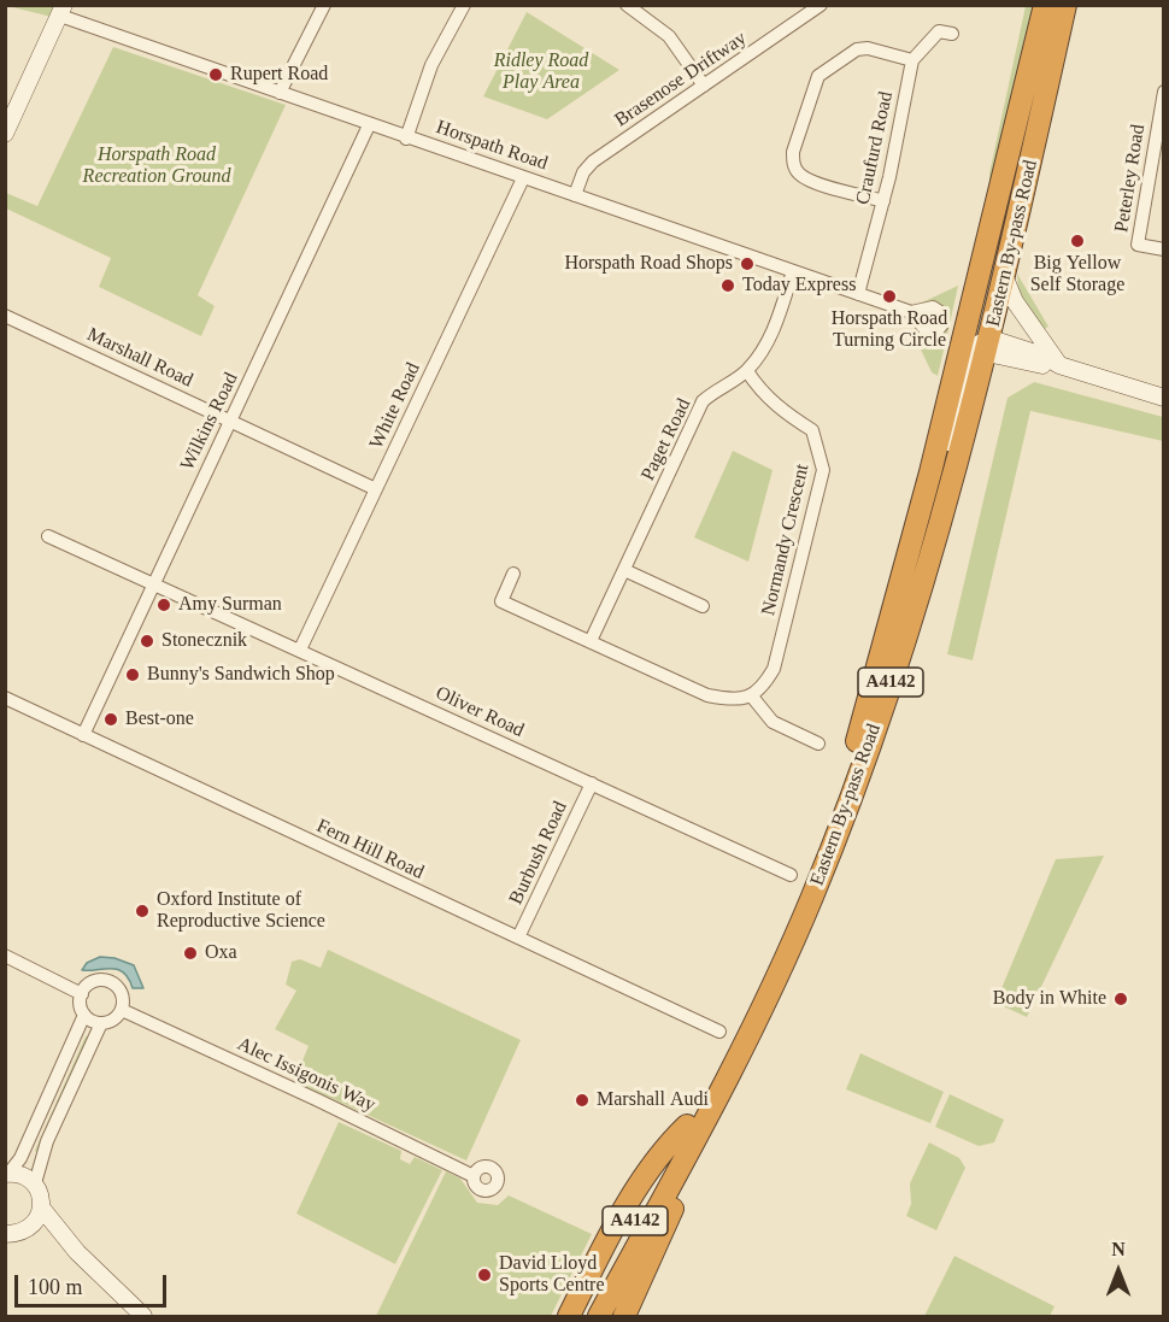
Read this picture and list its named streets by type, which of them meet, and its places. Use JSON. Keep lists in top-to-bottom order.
{
  "streets": {
    "highway": ["Eastern By-pass Road", "A4142"],
    "street": [
      "Brasenose Driftway",
      "Horspath Road",
      "Craufurd Road",
      "Peterley Road",
      "Marshall Road",
      "White Road",
      "Wilkins Road",
      "Paget Road",
      "Normandy Crescent",
      "Oliver Road",
      "Fern Hill Road",
      "Burbush Road",
      "Alec Issigonis Way"
    ]
  },
  "crossings": [
    ["Brasenose Driftway", "Horspath Road"],
    ["Horspath Road", "Craufurd Road"],
    ["Horspath Road", "White Road"],
    ["Horspath Road", "Wilkins Road"],
    ["Horspath Road", "Paget Road"],
    ["Marshall Road", "White Road"],
    ["Marshall Road", "Wilkins Road"],
    ["White Road", "Oliver Road"],
    ["Wilkins Road", "Oliver Road"],
    ["Wilkins Road", "Fern Hill Road"],
    ["Paget Road", "Normandy Crescent"],
    ["Oliver Road", "Burbush Road"],
    ["Fern Hill Road", "Burbush Road"]
  ],
  "parks": ["Ridley Road Play Area", "Horspath Road Recreation Ground"],
  "places": [
    "Rupert Road",
    "Big Yellow Self Storage",
    "Horspath Road Shops",
    "Today Express",
    "Horspath Road Turning Circle",
    "Amy Surman",
    "Stonecznik",
    "Bunny's Sandwich Shop",
    "Best-one",
    "Oxford Institute of Reproductive Science",
    "Oxa",
    "Body in White",
    "Marshall Audi",
    "David Lloyd Sports Centre"
  ],
  "scale_bar": "100 m",
  "north": "top"
}
